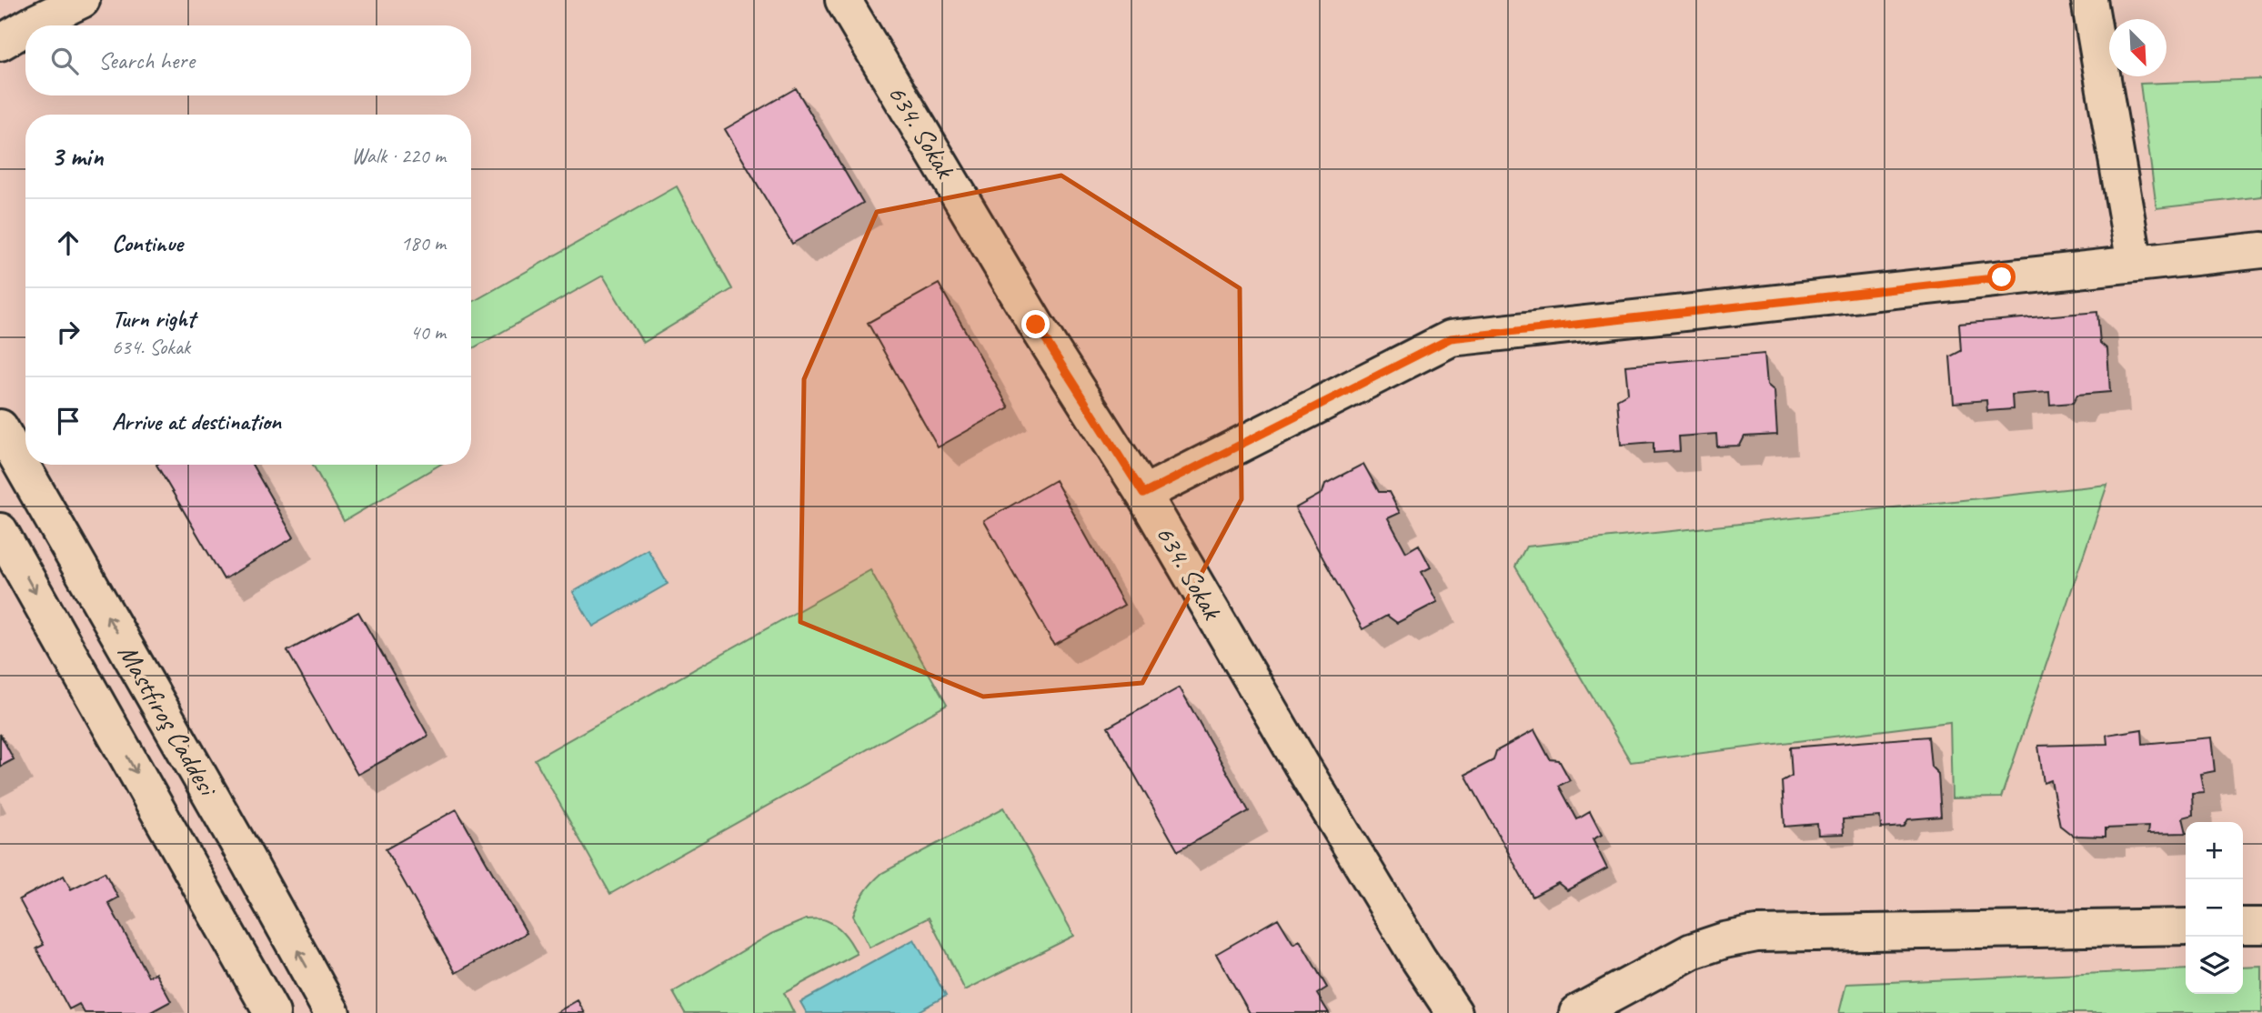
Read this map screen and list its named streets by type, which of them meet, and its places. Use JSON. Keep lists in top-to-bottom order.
{
  "streets": {
    "street": ["634. Sokak", "Mastfıroş Caddesi"]
  },
  "north": "bottom right",
  "page": {
    "search": "Search here",
    "heading": ["3 min", "Walk · 220 m"],
    "list": [
      ["Continue", "180 m"],
      ["Turn right", "634. Sokak", "40 m"],
      "Arrive at destination"
    ],
    "map_buttons": ["+", "−"]
  }
}
